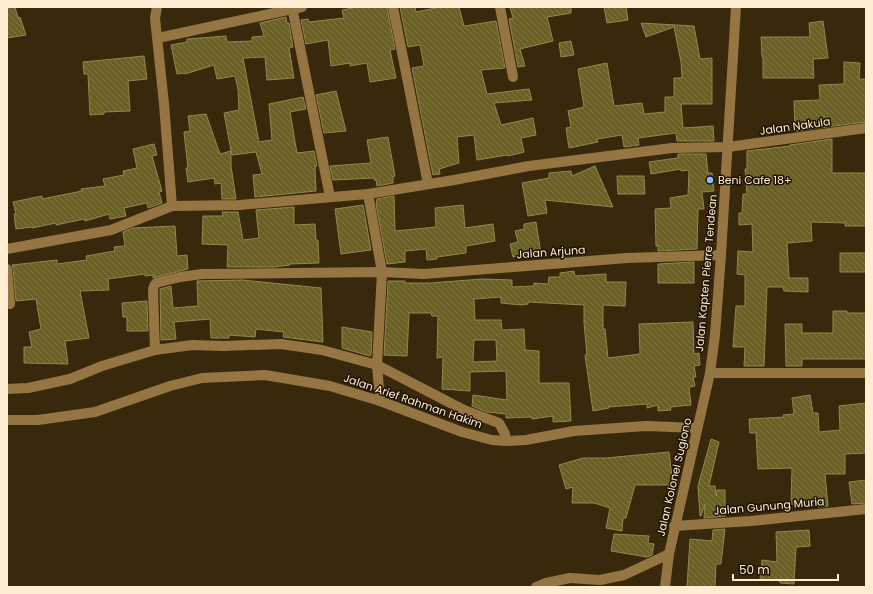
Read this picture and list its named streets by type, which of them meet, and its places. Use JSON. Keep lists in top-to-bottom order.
{
  "streets": {
    "street": [
      "Jalan Nakula",
      "Jalan Arjuna",
      "Jalan Kapten Pierre Tendean",
      "Jalan Arief Rahman Hakim",
      "Jalan Kolonel Sugiono",
      "Jalan Gunung Muria"
    ]
  },
  "crossings": [
    ["Jalan Nakula", "Jalan Kapten Pierre Tendean"],
    ["Jalan Arjuna", "Jalan Kapten Pierre Tendean"],
    ["Jalan Kapten Pierre Tendean", "Jalan Kolonel Sugiono"],
    ["Jalan Arief Rahman Hakim", "Jalan Kolonel Sugiono"],
    ["Jalan Kolonel Sugiono", "Jalan Gunung Muria"]
  ],
  "places": ["Beni Cafe 18+"],
  "scale_bar": "50 m"
}
